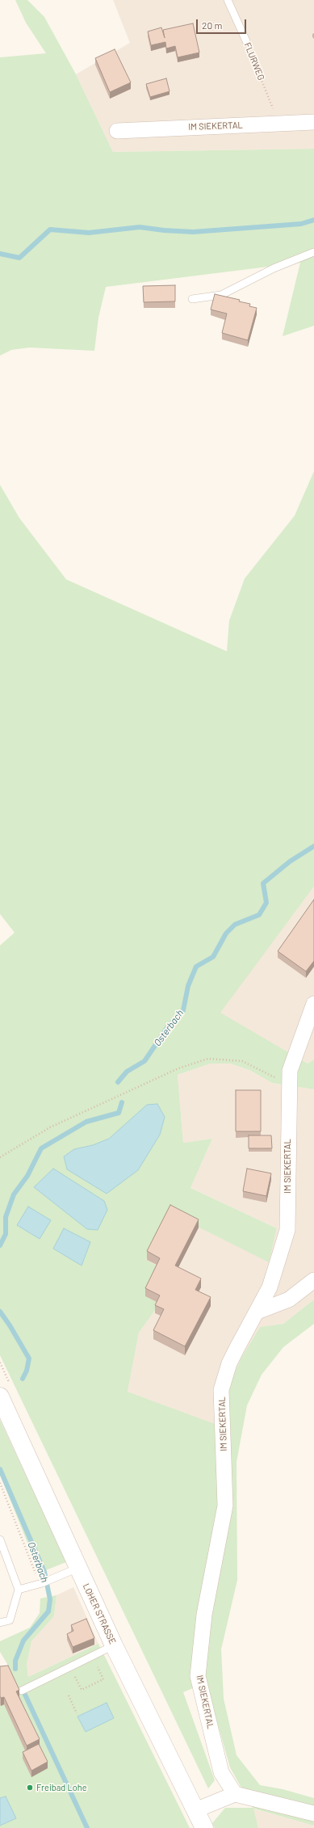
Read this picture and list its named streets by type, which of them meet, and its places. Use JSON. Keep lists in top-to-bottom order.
{
  "streets": {
    "street": ["IM SIEKERTAL", "LOHER STRASSE"],
    "lane": ["FLURWEG"]
  },
  "crossings": [
    ["FLURWEG", "IM SIEKERTAL"]
  ],
  "water": ["Osterbach"],
  "places": ["Freibad Lohe"],
  "scale_bar": "20 m"
}
